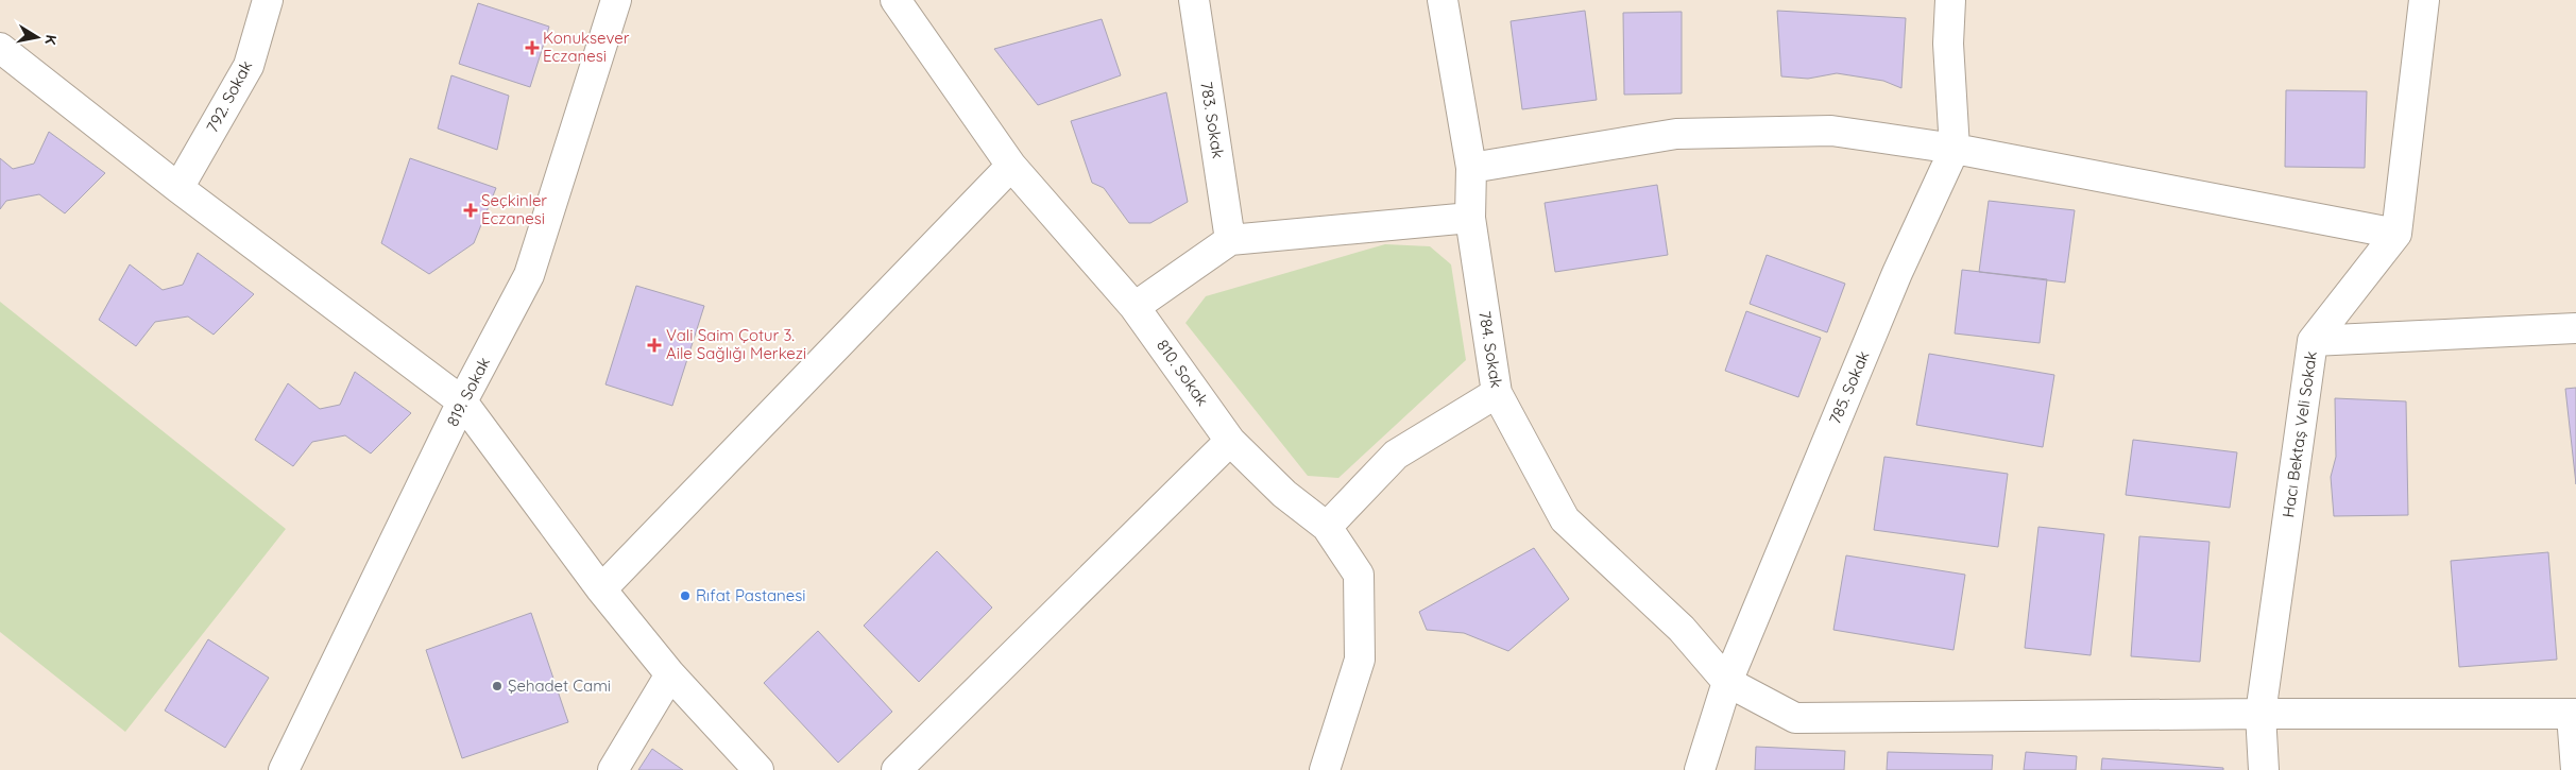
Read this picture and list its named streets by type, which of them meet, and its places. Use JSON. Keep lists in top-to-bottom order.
{
  "streets": {
    "street": [
      "792. Sokak",
      "783. Sokak",
      "784. Sokak",
      "810. Sokak",
      "785. Sokak",
      "819. Sokak",
      "Hacı Bektaş Veli Sokak"
    ]
  },
  "crossings": [
    ["784. Sokak", "785. Sokak"]
  ],
  "places": {
    "health": ["Konuksever Eczanesi", "Seçkinler Eczanesi", "Vali Saim Çotur 3. Aile Sağlığı Merkezi"],
    "other": ["Rıfat Pastanesi", "Şehadet Cami"]
  },
  "north": "right"
}
